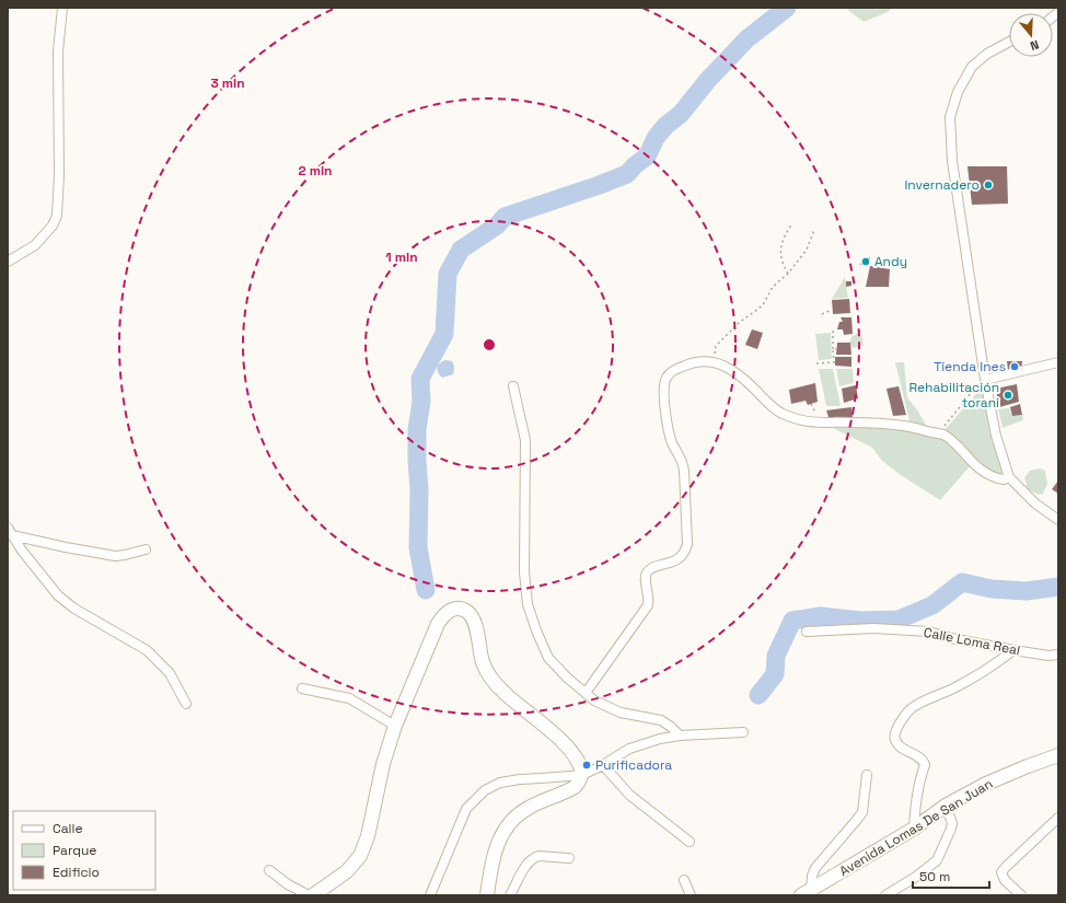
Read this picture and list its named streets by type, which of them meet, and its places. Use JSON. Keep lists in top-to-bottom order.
{
  "streets": {
    "main road": ["Avenida Lomas De San Juan"],
    "street": ["Calle Loma Real"]
  },
  "places": [
    "Invernadero",
    "Andy",
    "Tienda Ines",
    "Rehabilitación torani",
    "Purificadora"
  ],
  "legend": ["Calle", "Parque", "Edificio"],
  "scale_bar": "50 m",
  "north": "bottom",
  "rings": ["3 min", "2 min", "1 min"]
}
